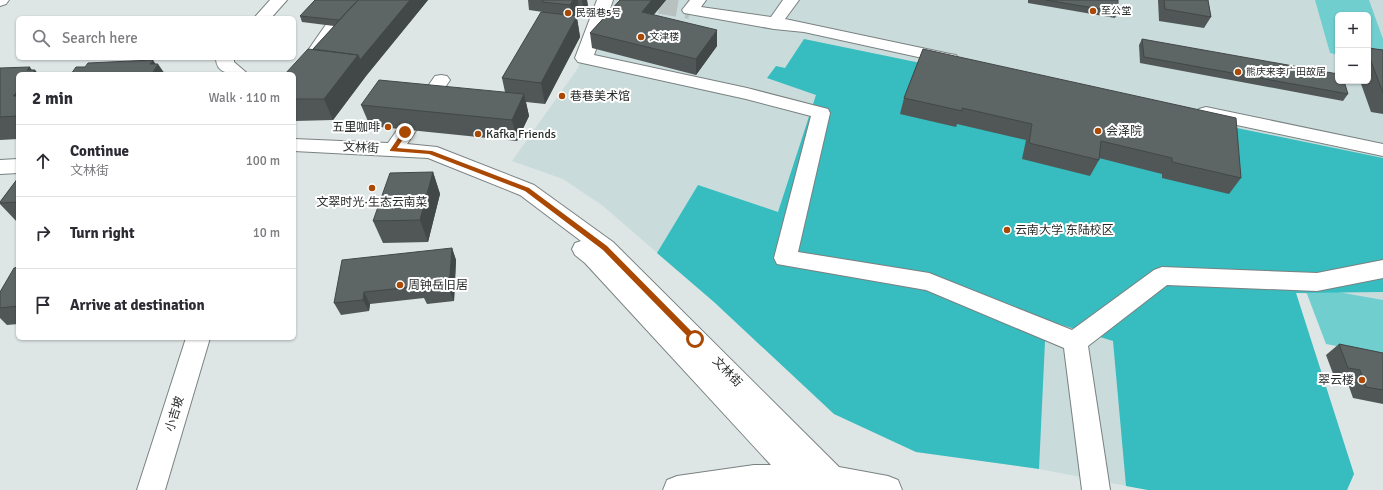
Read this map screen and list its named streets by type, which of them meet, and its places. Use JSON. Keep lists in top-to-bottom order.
{
  "streets": {
    "street": ["文林街", "小吉坡"]
  },
  "places": [
    "至公堂",
    "民强巷5号",
    "文津楼",
    "熊庆来李广田故居",
    "巷巷美术馆",
    "五里咖啡",
    "会泽院",
    "Kafka Friends",
    "文翠时光·生态云南菜",
    "云南大学 东陆校区",
    "周钟岳旧居",
    "翠云楼"
  ],
  "page": {
    "map_buttons": ["+", "−"],
    "search": "Search here",
    "heading": ["2 min", "Walk · 110 m"],
    "list": [
      ["Continue", "文林街", "100 m"],
      ["Turn right", "10 m"],
      "Arrive at destination"
    ]
  }
}
